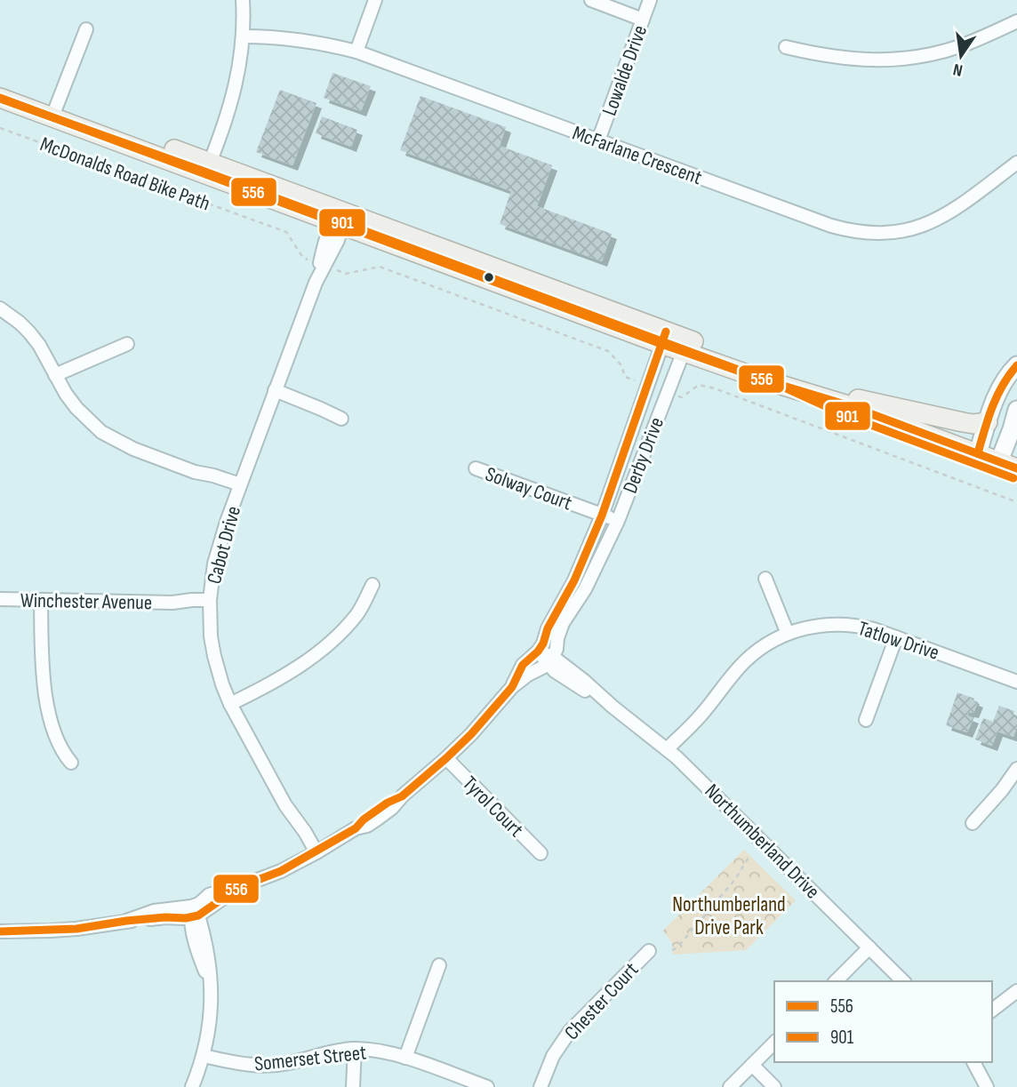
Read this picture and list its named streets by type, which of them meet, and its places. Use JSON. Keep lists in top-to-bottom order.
{
  "streets": {
    "street": [
      "Lowalde Drive",
      "McFarlane Crescent",
      "Derby Drive",
      "Solway Court",
      "Cabot Drive",
      "Winchester Avenue",
      "Tatlow Drive",
      "Tyrol Court",
      "Northumberland Drive",
      "Chester Court",
      "Somerset Street"
    ],
    "path": ["McDonalds Road Bike Path"]
  },
  "crossings": [
    ["Lowalde Drive", "McFarlane Crescent"],
    ["Derby Drive", "Solway Court"],
    ["Derby Drive", "Cabot Drive"],
    ["Derby Drive", "Tyrol Court"],
    ["Derby Drive", "Northumberland Drive"],
    ["Cabot Drive", "Winchester Avenue"],
    ["Tatlow Drive", "Northumberland Drive"]
  ],
  "parks": ["Northumberland Drive Park"],
  "lines": ["transit line 556", "transit line 901"],
  "legend": ["556", "901"],
  "north": "bottom"
}
